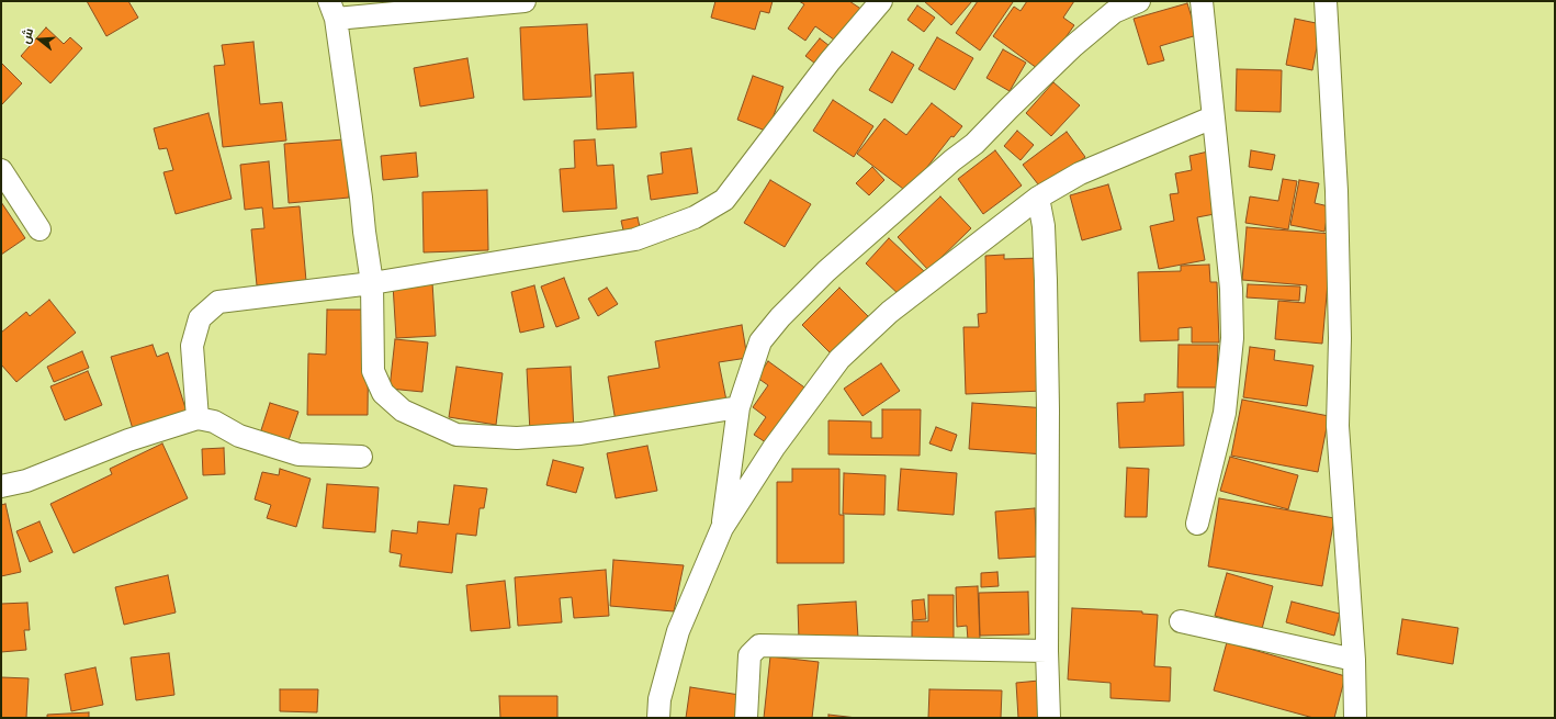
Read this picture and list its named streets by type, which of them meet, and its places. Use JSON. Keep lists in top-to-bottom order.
{
  "north": "left"
}
